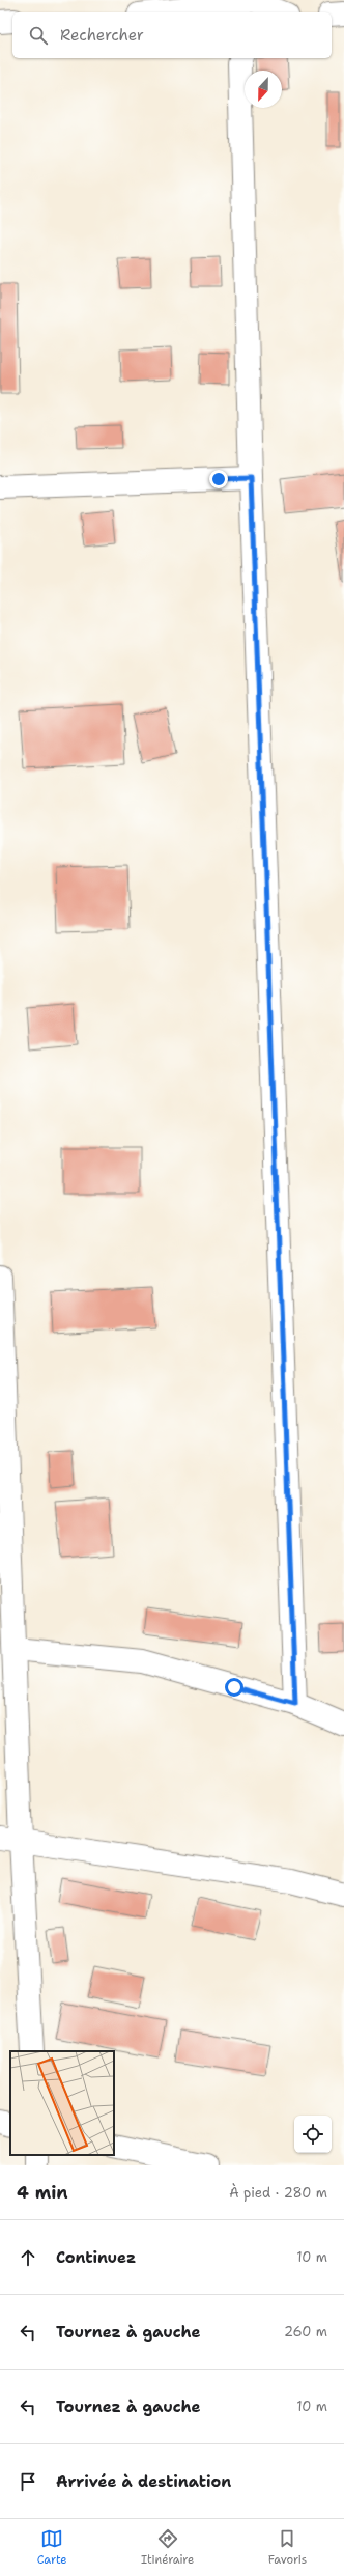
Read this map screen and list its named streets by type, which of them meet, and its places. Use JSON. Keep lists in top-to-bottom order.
{
  "north": "bottom",
  "page": {
    "search": "Rechercher",
    "heading": ["4 min", "À pied · 280 m"],
    "list": [
      ["Continuez", "10 m"],
      ["Tournez à gauche", "260 m"],
      ["Tournez à gauche", "10 m"],
      "Arrivée à destination"
    ],
    "nav": ["Carte", "Itinéraire", "Favoris"]
  }
}
